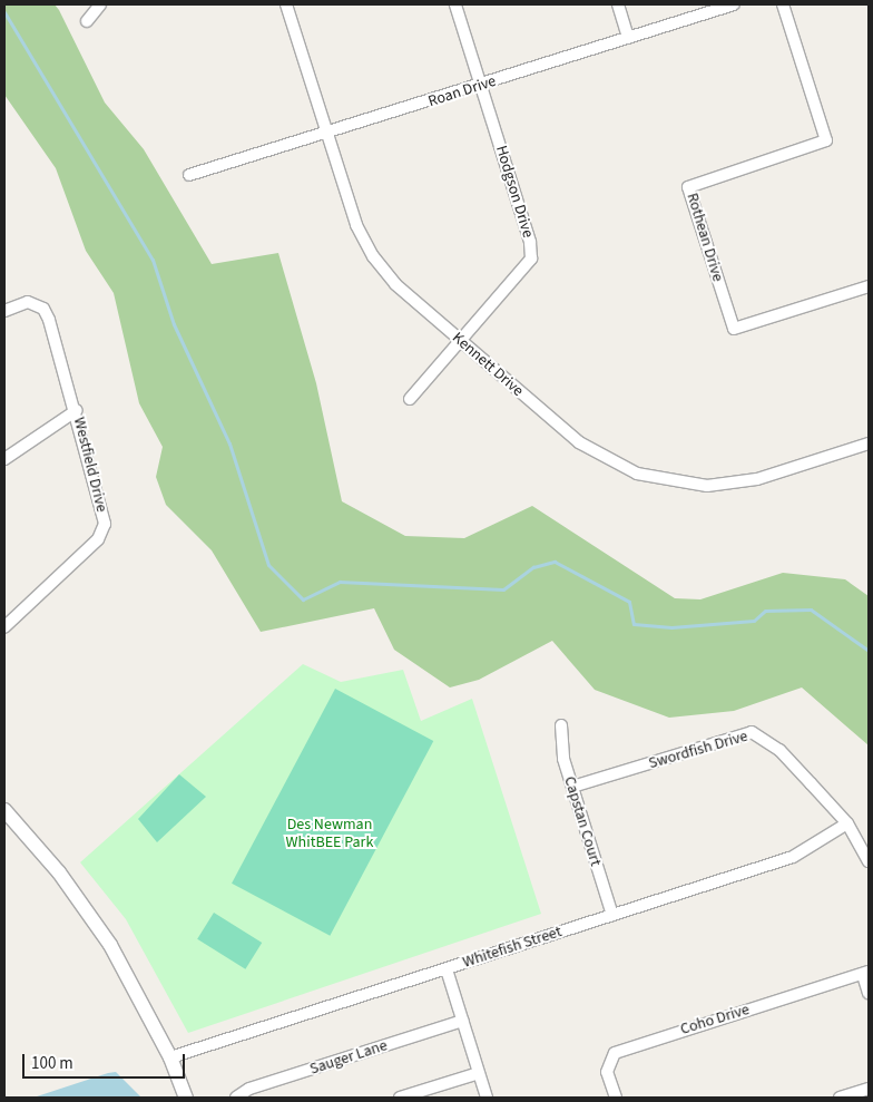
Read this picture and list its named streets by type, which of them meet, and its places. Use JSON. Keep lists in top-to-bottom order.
{
  "streets": {
    "street": [
      "Roan Drive",
      "Hodgson Drive",
      "Rothean Drive",
      "Kennett Drive",
      "Westfield Drive",
      "Swordfish Drive",
      "Capstan Court",
      "Whitefish Street",
      "Coho Drive",
      "Sauger Lane"
    ]
  },
  "crossings": [
    ["Roan Drive", "Hodgson Drive"],
    ["Roan Drive", "Kennett Drive"],
    ["Hodgson Drive", "Kennett Drive"],
    ["Swordfish Drive", "Capstan Court"],
    ["Swordfish Drive", "Whitefish Street"],
    ["Capstan Court", "Whitefish Street"]
  ],
  "parks": ["Des Newman WhitBEE Park"],
  "scale_bar": "100 m"
}
